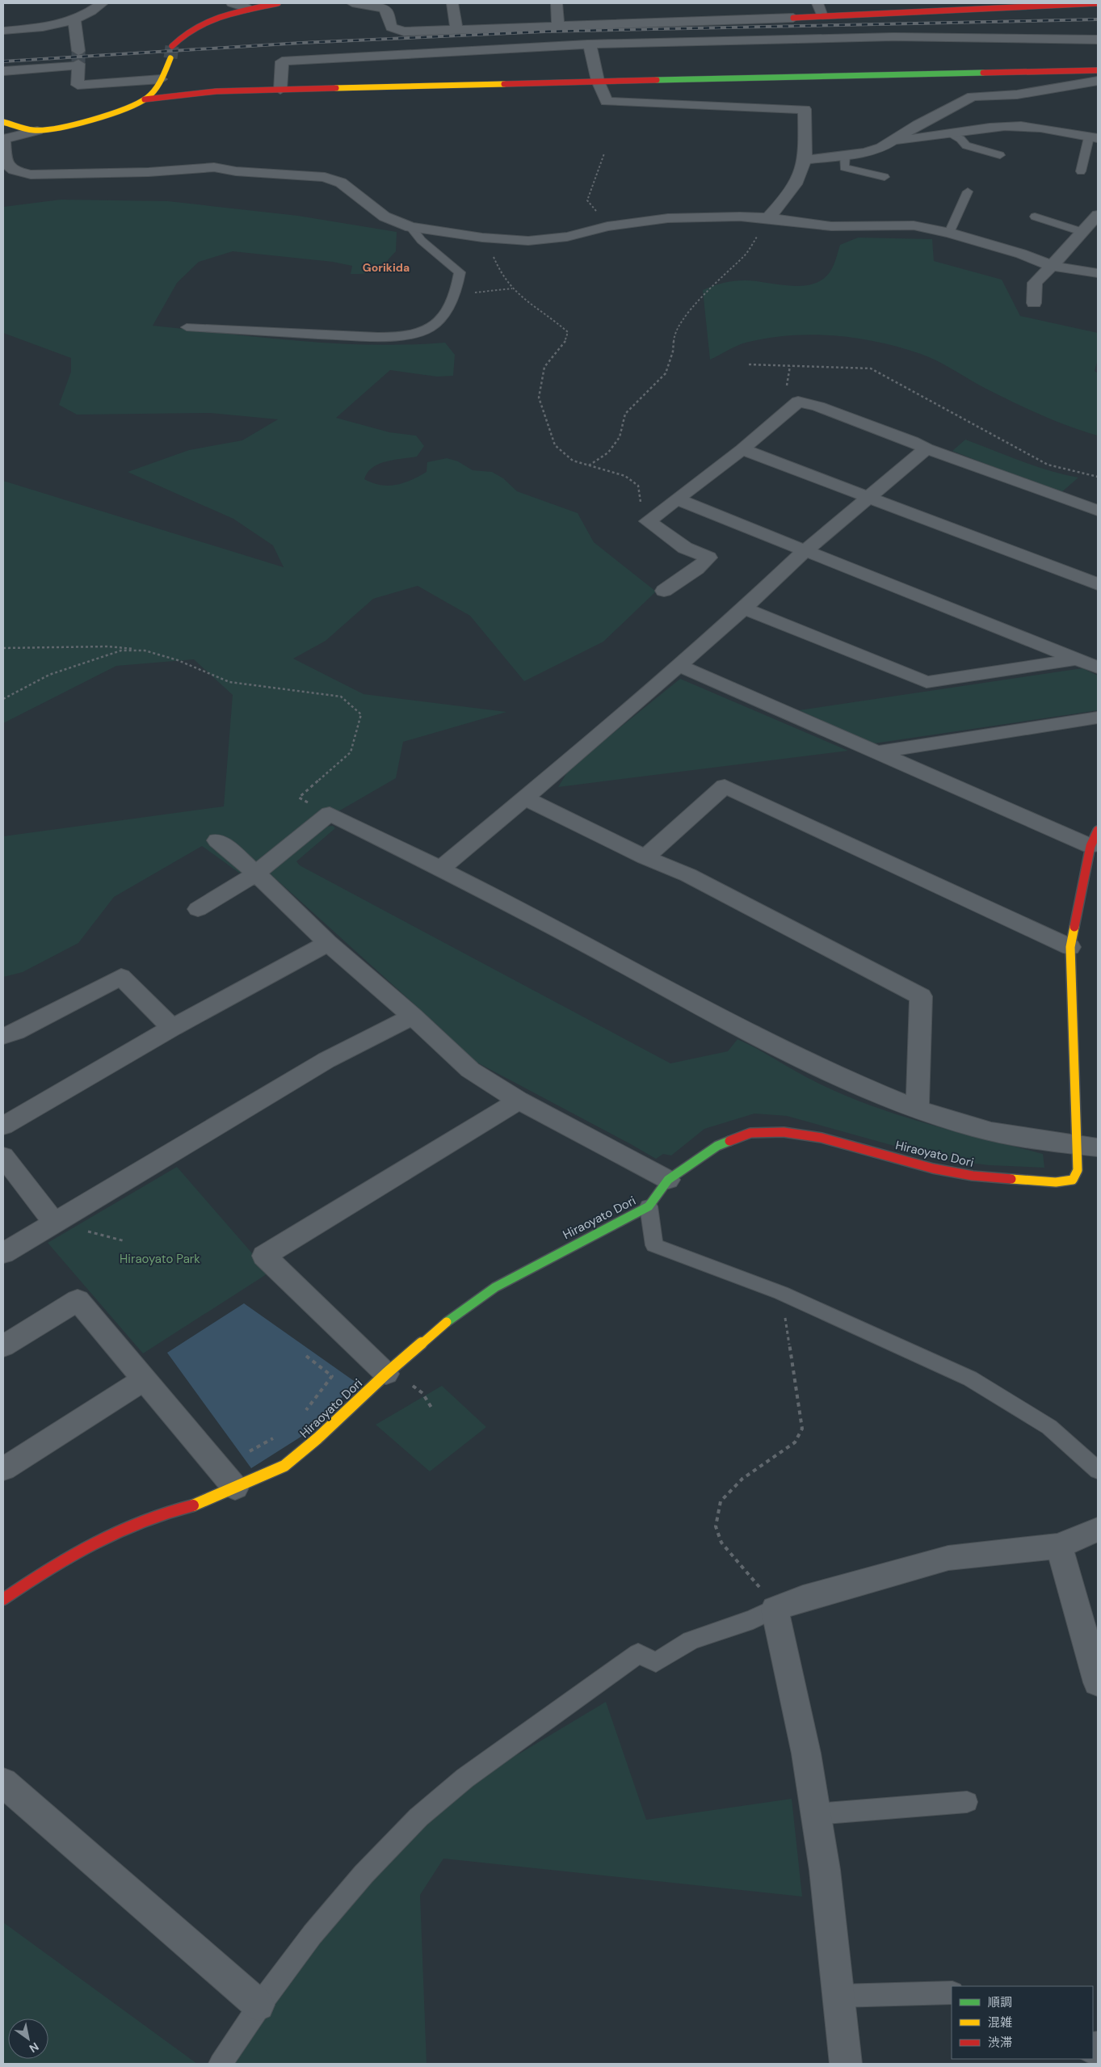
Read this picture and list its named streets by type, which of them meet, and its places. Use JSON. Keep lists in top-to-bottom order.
{
  "streets": {
    "street": ["Hiraoyato Dori"]
  },
  "districts": ["Gorikida"],
  "parks": ["Hiraoyato Park"],
  "legend": ["順調", "混雑", "渋滞"],
  "north": "bottom right"
}
